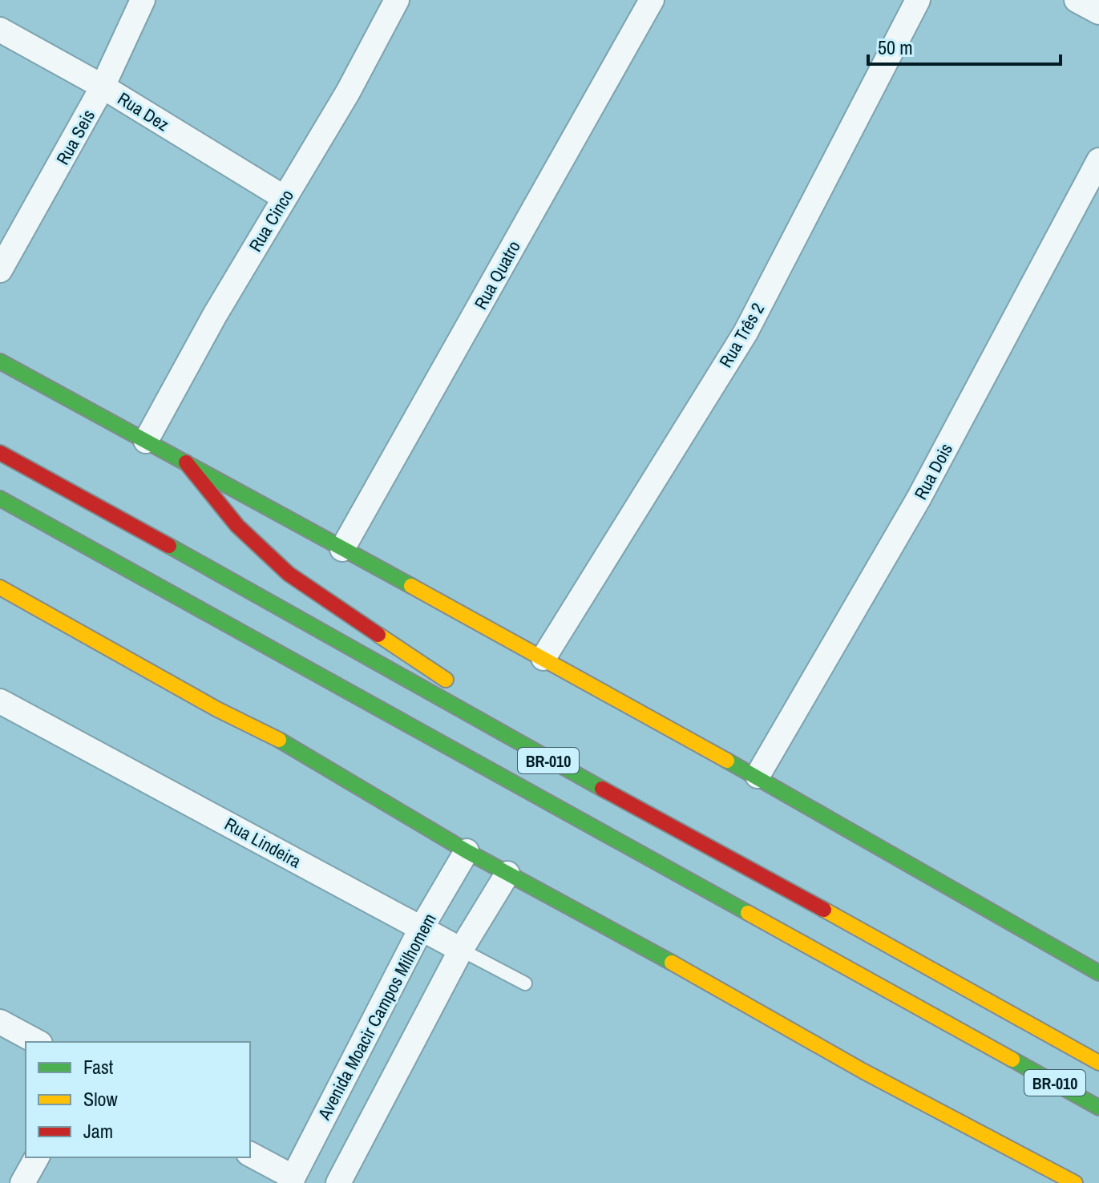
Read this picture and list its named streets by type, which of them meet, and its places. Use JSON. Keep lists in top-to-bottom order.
{
  "streets": {
    "main road": ["BR-010"],
    "street": [
      "Rua Dez",
      "Rua Seis",
      "Rua Cinco",
      "Rua Quatro",
      "Rua Três 2",
      "Rua Dois",
      "Rua Lindeira",
      "Avenida Moacir Campos Milhomem"
    ]
  },
  "crossings": [
    ["Rua Dez", "Rua Seis"],
    ["Rua Dez", "Rua Cinco"],
    ["Rua Lindeira", "Avenida Moacir Campos Milhomem"]
  ],
  "legend": ["Fast", "Slow", "Jam"],
  "scale_bar": "50 m"
}
